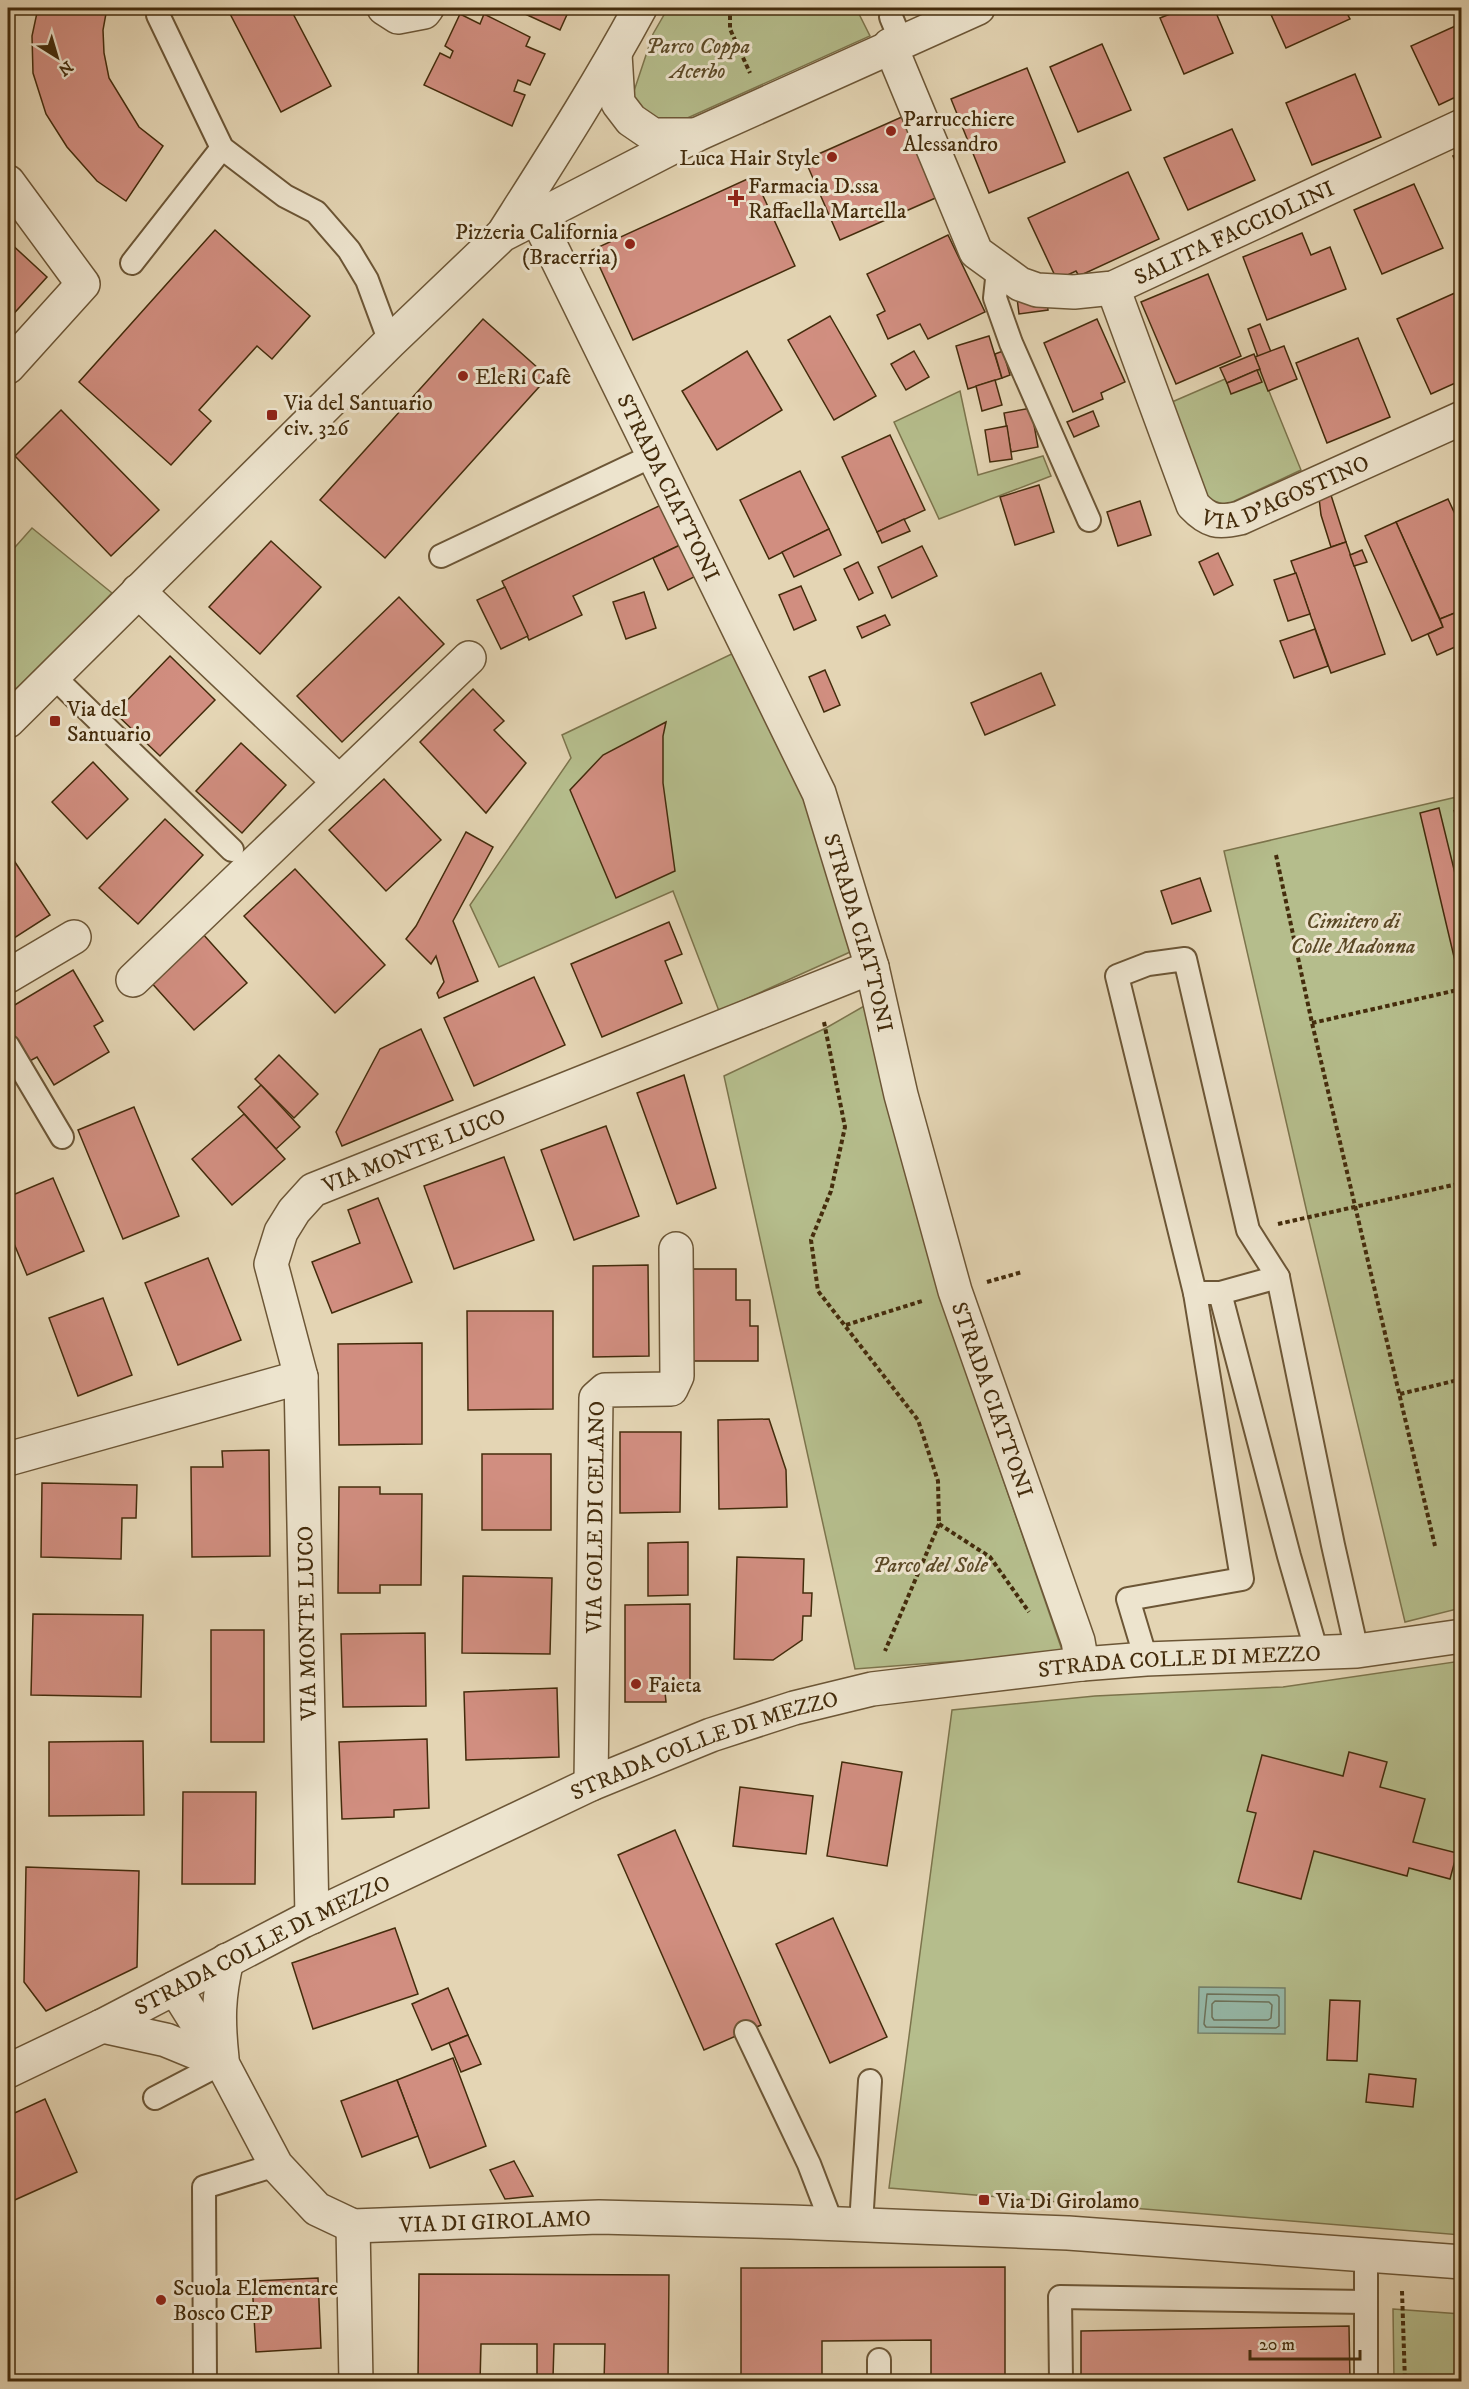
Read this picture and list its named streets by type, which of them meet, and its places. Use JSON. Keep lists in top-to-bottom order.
{
  "streets": {
    "street": [
      "SALITA FACCIOLINI",
      "VIA D'AGOSTINO",
      "STRADA CIATTONI",
      "VIA MONTE LUCO",
      "VIA GOLE DI CELANO",
      "STRADA COLLE DI MEZZO",
      "VIA DI GIROLAMO"
    ]
  },
  "crossings": [
    ["SALITA FACCIOLINI", "VIA D'AGOSTINO"],
    ["STRADA CIATTONI", "VIA MONTE LUCO"],
    ["STRADA CIATTONI", "STRADA COLLE DI MEZZO"],
    ["VIA MONTE LUCO", "STRADA COLLE DI MEZZO"],
    ["VIA GOLE DI CELANO", "STRADA COLLE DI MEZZO"],
    ["STRADA COLLE DI MEZZO", "VIA DI GIROLAMO"]
  ],
  "parks": ["Parco Coppa Acerbo", "Cimitero di Colle Madonna", "Parco del Sole"],
  "places": {
    "other": [
      "Parrucchiere Alessandro",
      "Luca Hair Style",
      "Pizzeria California (Bracerria)",
      "EleRi Cafè",
      "Faieta",
      "Scuola Elementare Bosco CEP"
    ],
    "health": ["Farmacia D.ssa Raffaella Martella"],
    "transit": ["Via del Santuario civ. 326", "Via del Santuario", "Via Di Girolamo"]
  },
  "scale_bar": "20 m",
  "north": "bottom right"
}
